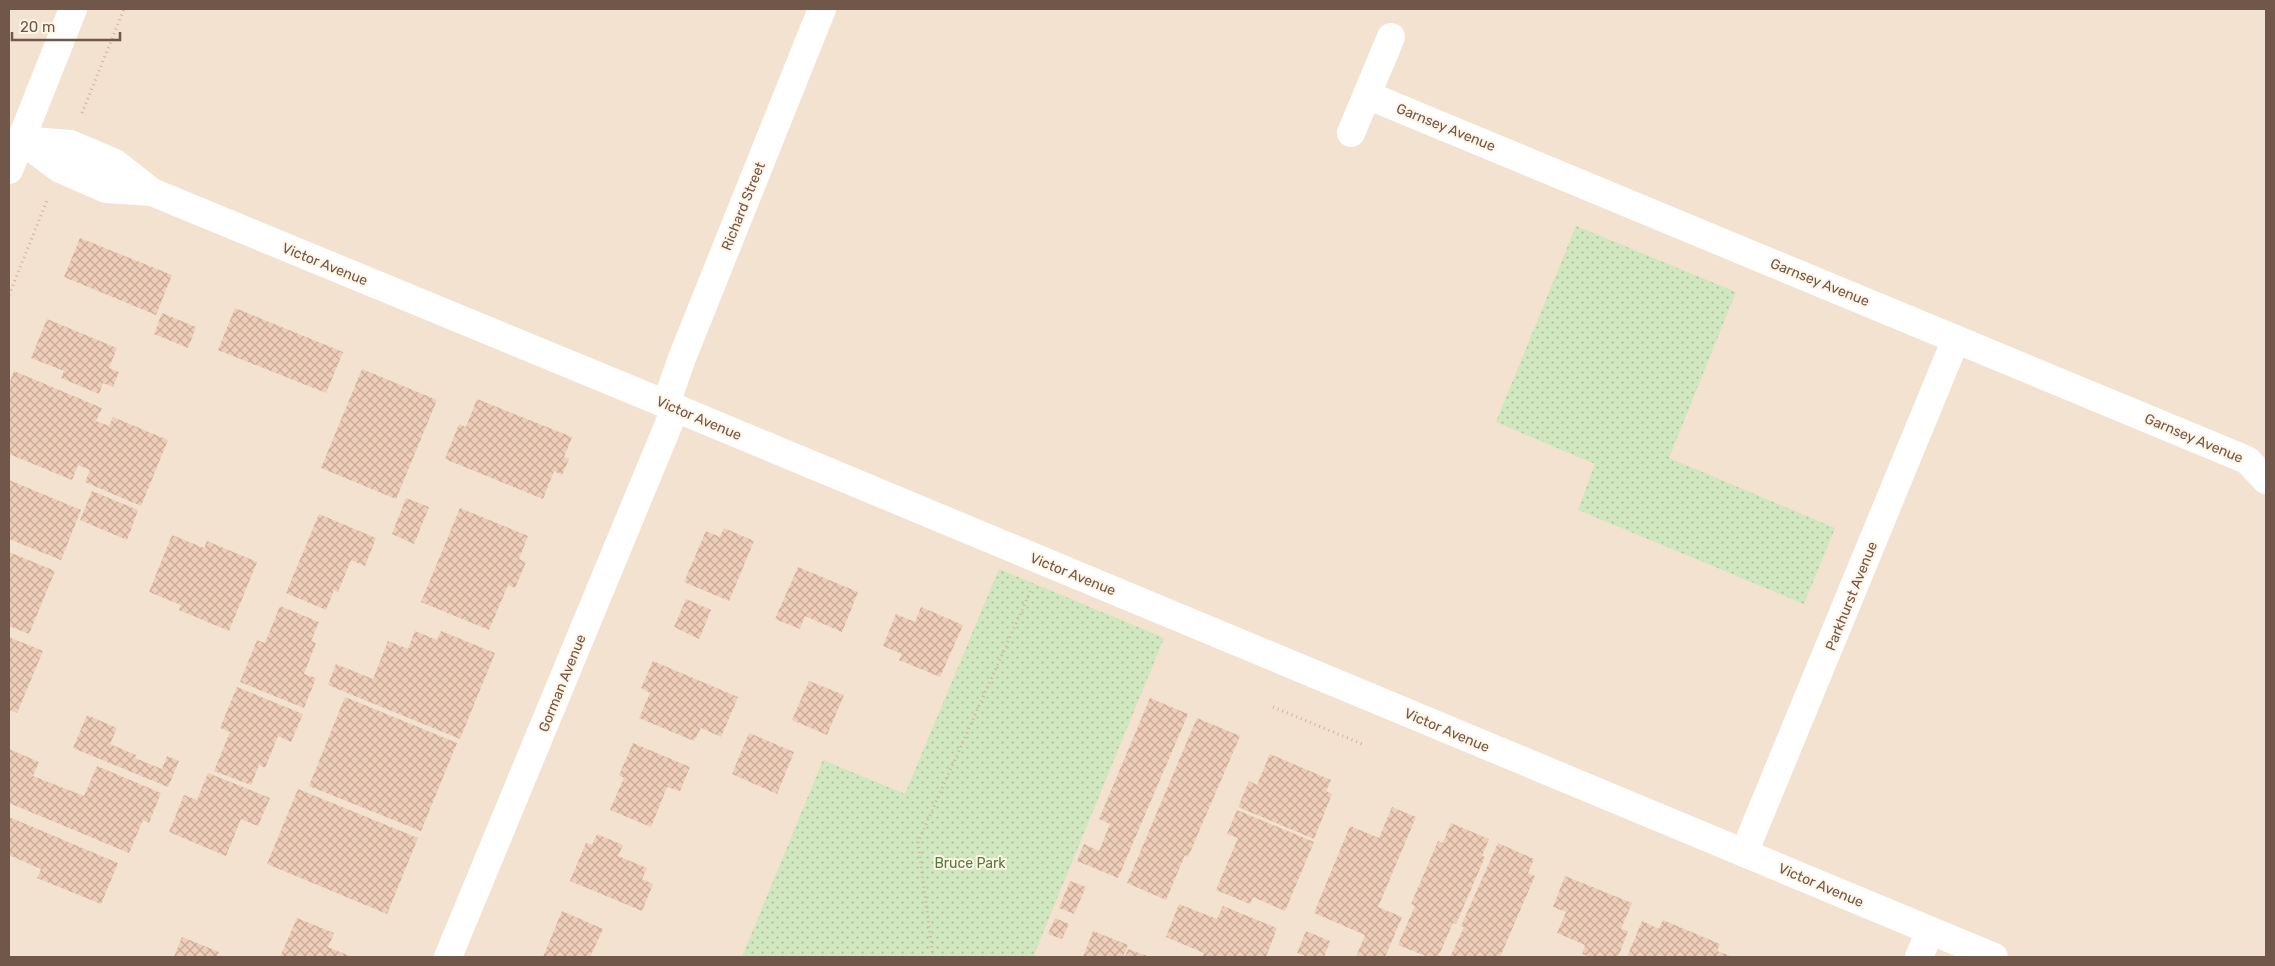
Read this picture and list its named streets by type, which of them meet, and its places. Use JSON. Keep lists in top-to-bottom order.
{
  "streets": {
    "street": [
      "Garnsey Avenue",
      "Richard Street",
      "Victor Avenue",
      "Parkhurst Avenue",
      "Gorman Avenue"
    ]
  },
  "crossings": [
    ["Garnsey Avenue", "Parkhurst Avenue"],
    ["Richard Street", "Victor Avenue"],
    ["Richard Street", "Gorman Avenue"],
    ["Victor Avenue", "Parkhurst Avenue"],
    ["Victor Avenue", "Gorman Avenue"]
  ],
  "parks": ["Bruce Park"],
  "scale_bar": "20 m"
}
